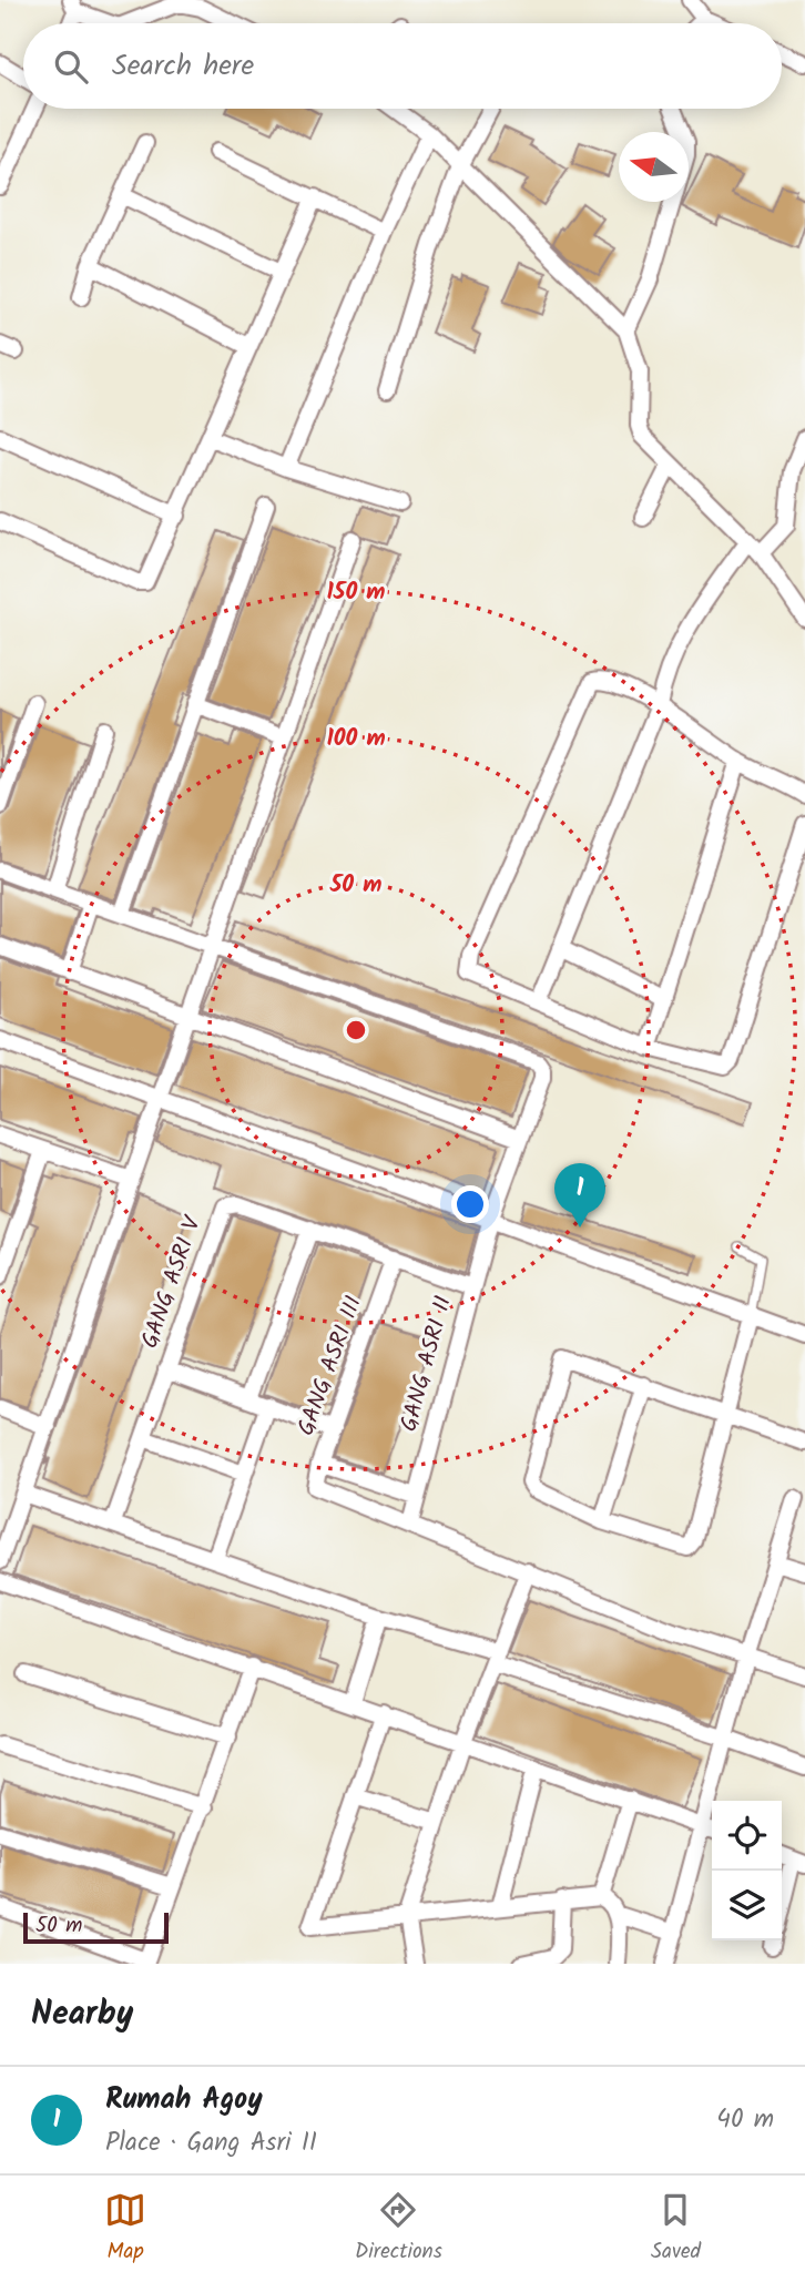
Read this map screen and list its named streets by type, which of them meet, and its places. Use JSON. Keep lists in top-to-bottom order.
{
  "streets": {
    "street": ["GANG ASRI V", "GANG ASRI II", "GANG ASRI III"]
  },
  "crossings": [
    ["GANG ASRI II", "GANG ASRI III"]
  ],
  "scale_bar": "50 m",
  "north": "left",
  "page": {
    "search": "Search here",
    "pins": "1",
    "scale": "50 m",
    "heading": "Nearby",
    "list": [
      {
        "mark": "1",
        "name": "Rumah Agoy",
        "note": "Place · Gang Asri II",
        "value": "40 m"
      }
    ],
    "nav": ["Map", "Directions", "Saved"]
  },
  "rings": ["150 m", "100 m", "50 m"]
}
